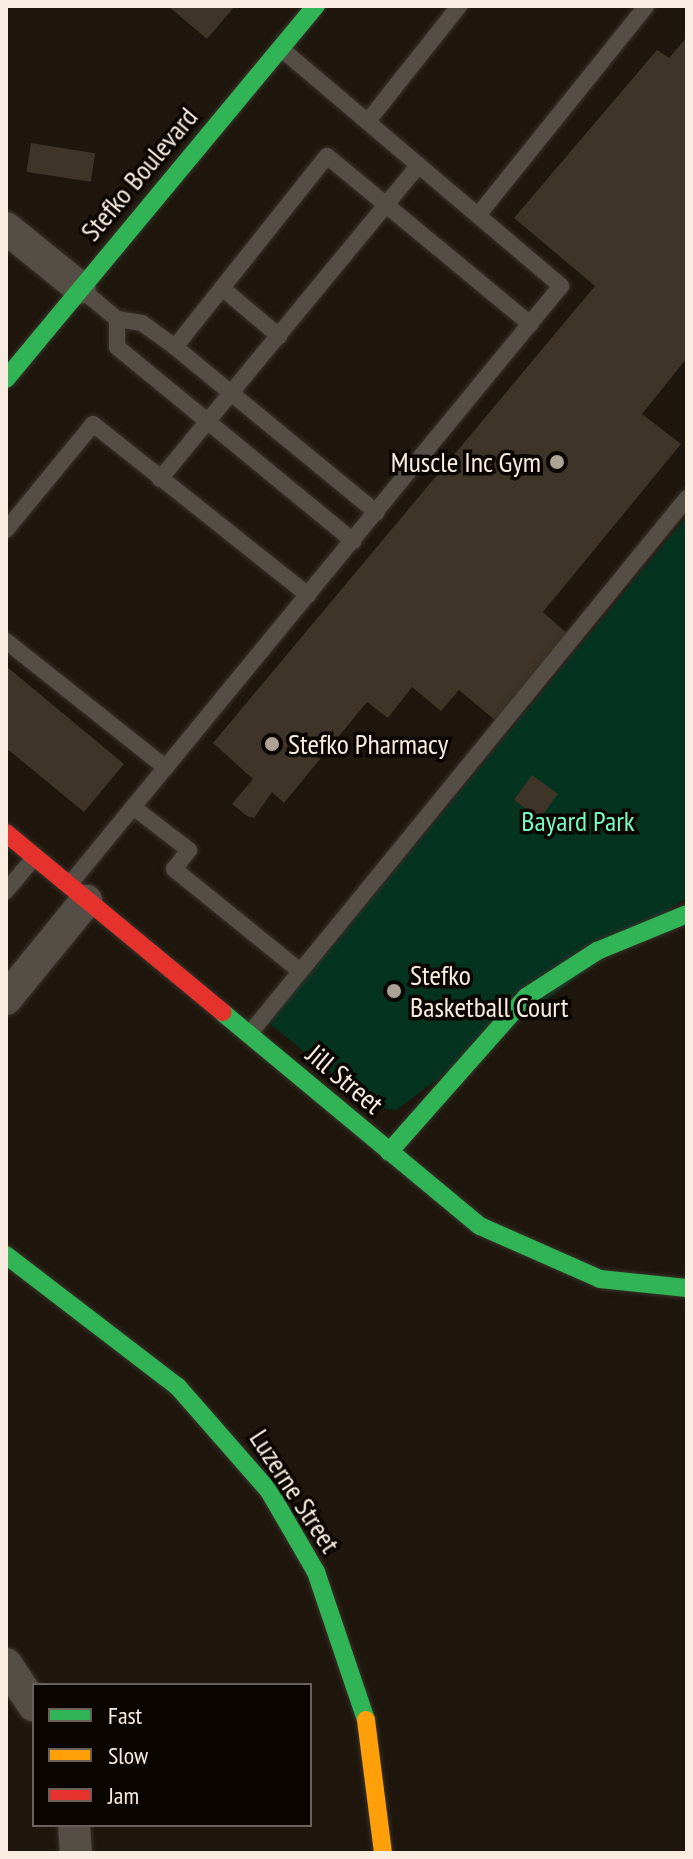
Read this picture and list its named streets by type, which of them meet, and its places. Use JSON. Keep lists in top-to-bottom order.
{
  "streets": {
    "street": ["Stefko Boulevard", "Jill Street", "Luzerne Street"]
  },
  "parks": ["Bayard Park"],
  "places": ["Muscle Inc Gym", "Stefko Pharmacy", "Stefko Basketball Court"],
  "legend": ["Fast", "Slow", "Jam"]
}
